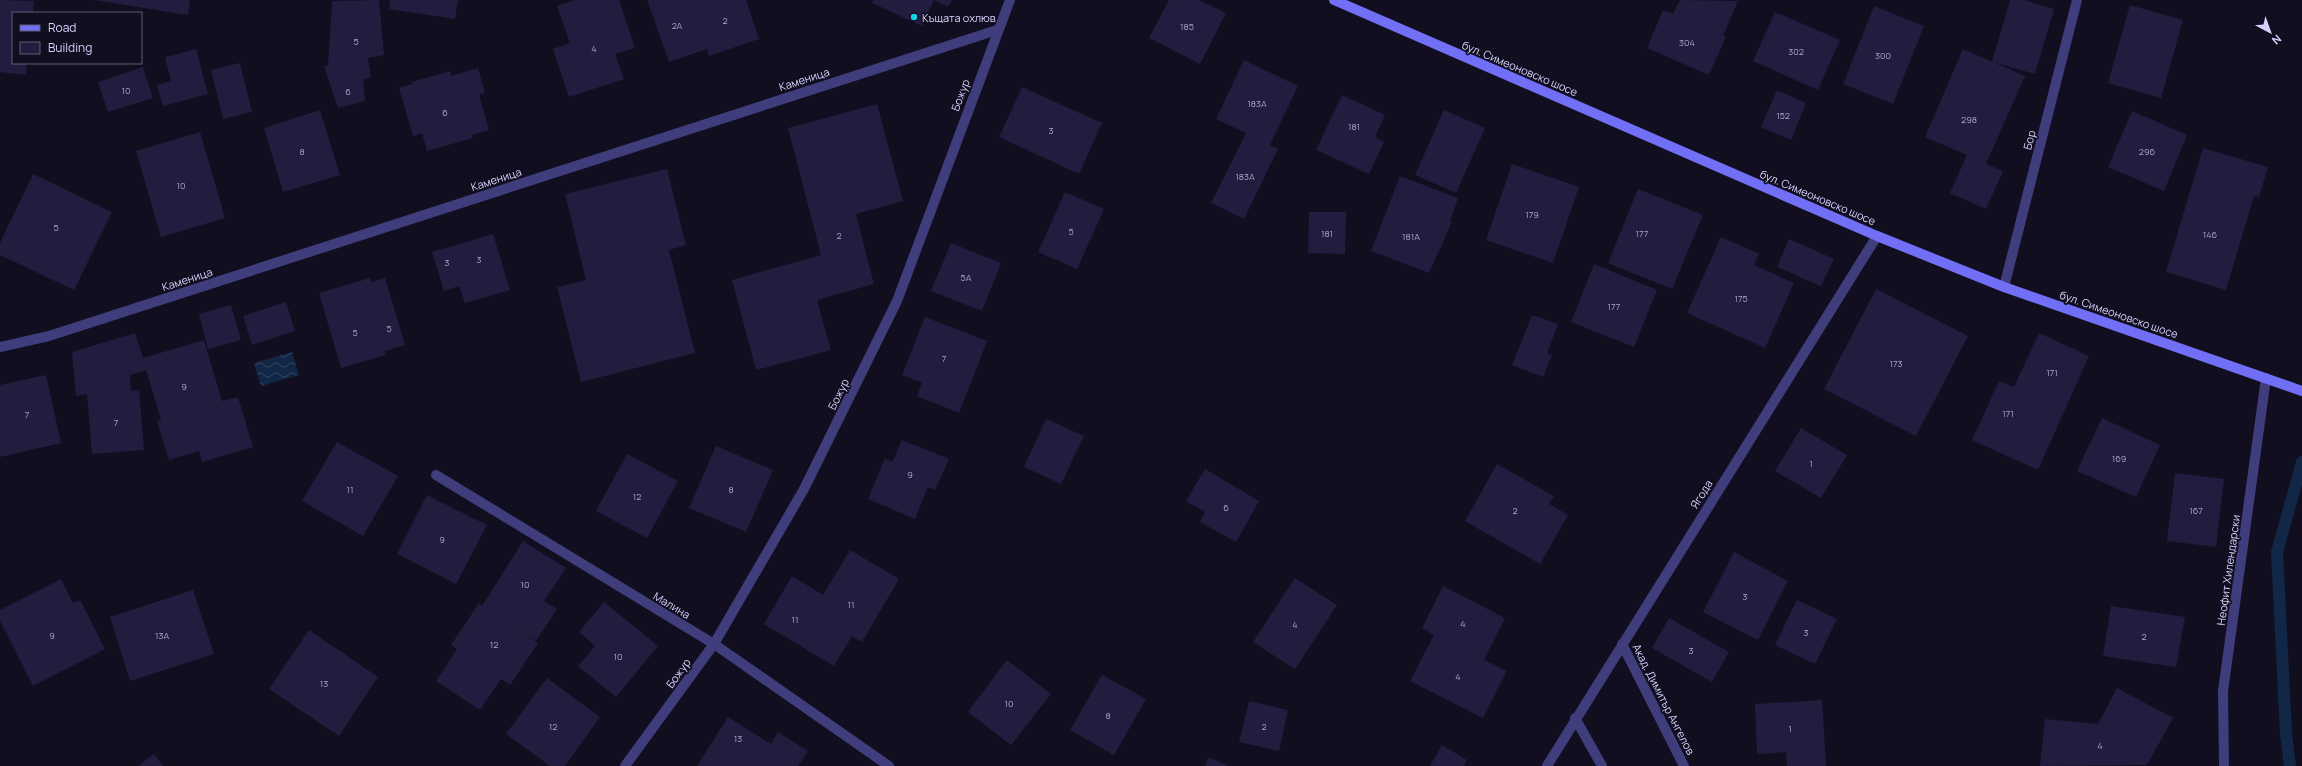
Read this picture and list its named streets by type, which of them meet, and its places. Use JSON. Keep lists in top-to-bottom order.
{
  "streets": {
    "street": [
      "бул. Симеоновско шосе",
      "Каменица",
      "Божур",
      "Бор",
      "Ягода",
      "Неофит Хилендарски",
      "Малина",
      "Акад. Димитър Ангелов"
    ]
  },
  "crossings": [
    ["бул. Симеоновско шосе", "Бор"],
    ["бул. Симеоновско шосе", "Ягода"],
    ["бул. Симеоновско шосе", "Неофит Хилендарски"],
    ["Каменица", "Божур"],
    ["Божур", "Малина"],
    ["Ягода", "Акад. Димитър Ангелов"]
  ],
  "places": ["Къщата охлюв"],
  "house_numbers": [
    "2",
    "2А",
    "185",
    "5",
    "304",
    "4",
    "302",
    "300",
    "10",
    "6",
    "183А",
    "6",
    "152",
    "298",
    "181",
    "3",
    "8",
    "296",
    "183А",
    "10",
    "179",
    "5",
    "5",
    "181",
    "177",
    "146",
    "2",
    "181А",
    "3",
    "3",
    "5А",
    "175",
    "177",
    "5",
    "5",
    "7",
    "173",
    "171",
    "9",
    "171",
    "7",
    "7",
    "169",
    "1",
    "9",
    "11",
    "8",
    "12",
    "6",
    "2",
    "167",
    "9",
    "10",
    "3",
    "11",
    "11",
    "4",
    "4",
    "3",
    "9",
    "13А",
    "2",
    "12",
    "3",
    "10",
    "4",
    "13",
    "10",
    "8",
    "12",
    "2",
    "1",
    "13",
    "4"
  ],
  "legend": ["Road", "Building"],
  "north": "bottom right"
}
